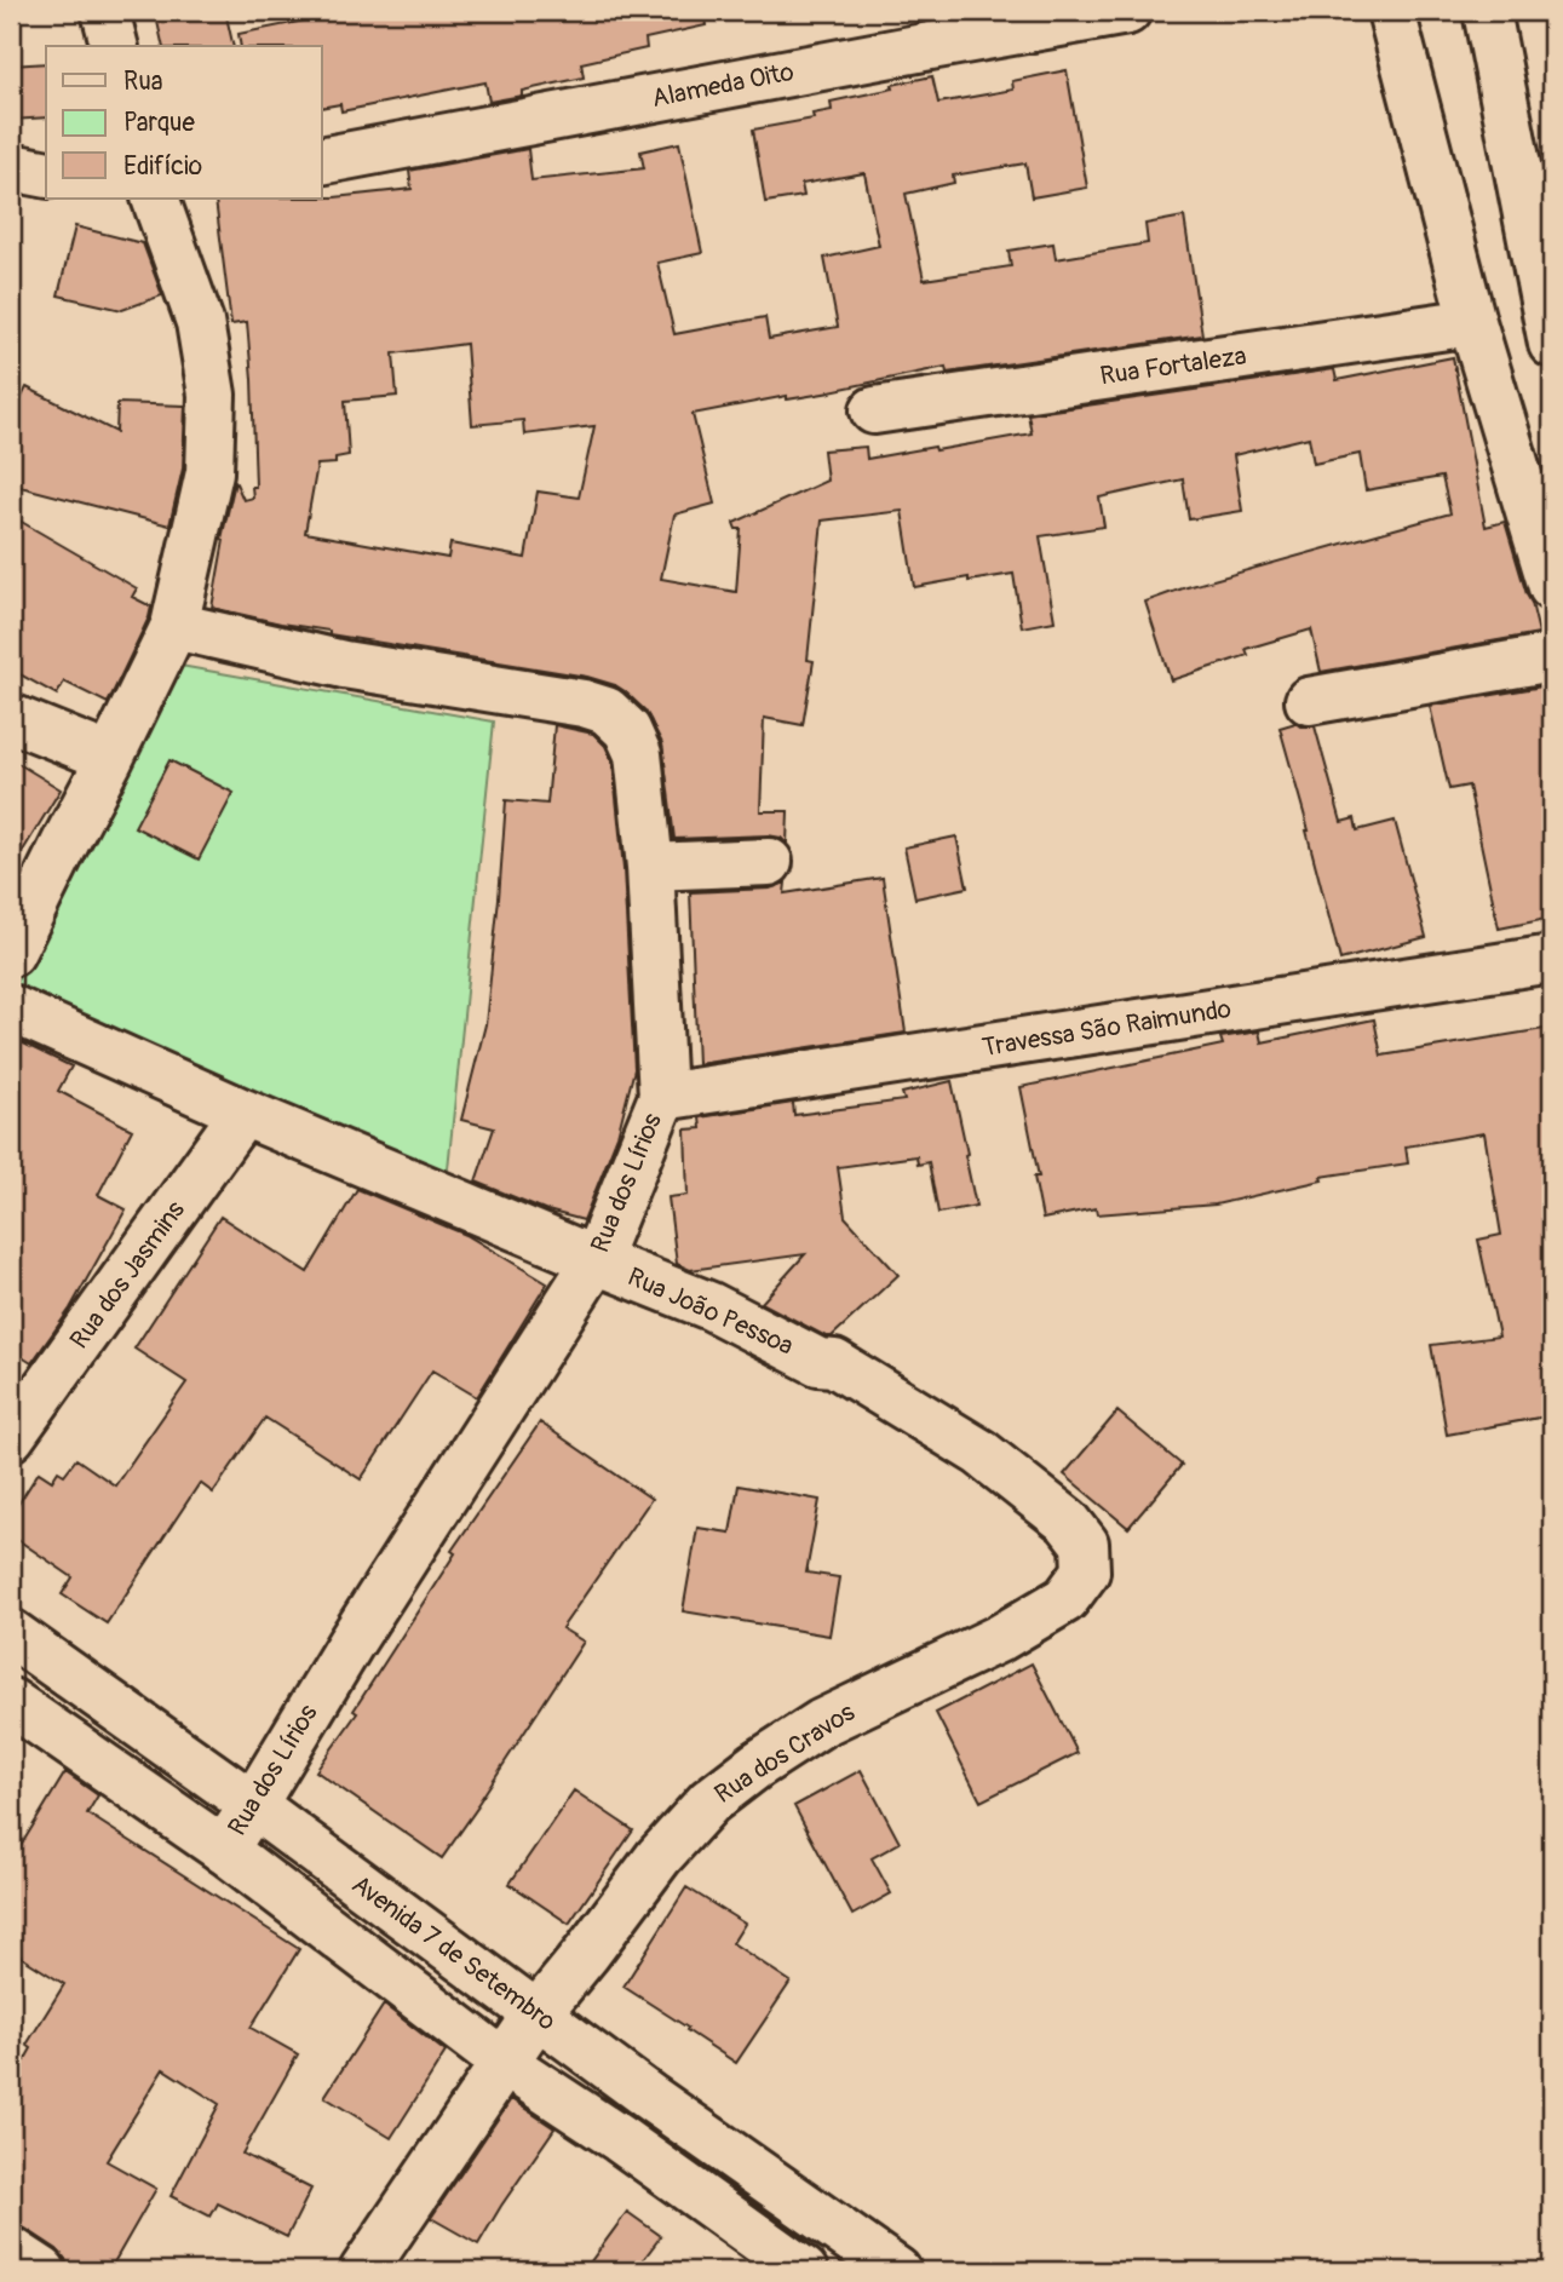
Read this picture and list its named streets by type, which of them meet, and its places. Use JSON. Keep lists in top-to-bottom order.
{
  "streets": {
    "street": [
      "Alameda Oito",
      "Rua Fortaleza",
      "Travessa São Raimundo",
      "Rua dos Lírios",
      "Rua dos Jasmins",
      "Rua João Pessoa",
      "Rua dos Cravos",
      "Avenida 7 de Setembro"
    ]
  },
  "crossings": [
    ["Travessa São Raimundo", "Rua dos Lírios"],
    ["Rua dos Lírios", "Rua João Pessoa"],
    ["Rua dos Lírios", "Avenida 7 de Setembro"],
    ["Rua dos Jasmins", "Rua João Pessoa"],
    ["Rua João Pessoa", "Rua dos Cravos"],
    ["Rua dos Cravos", "Avenida 7 de Setembro"]
  ],
  "legend": ["Rua", "Parque", "Edifício"]
}
